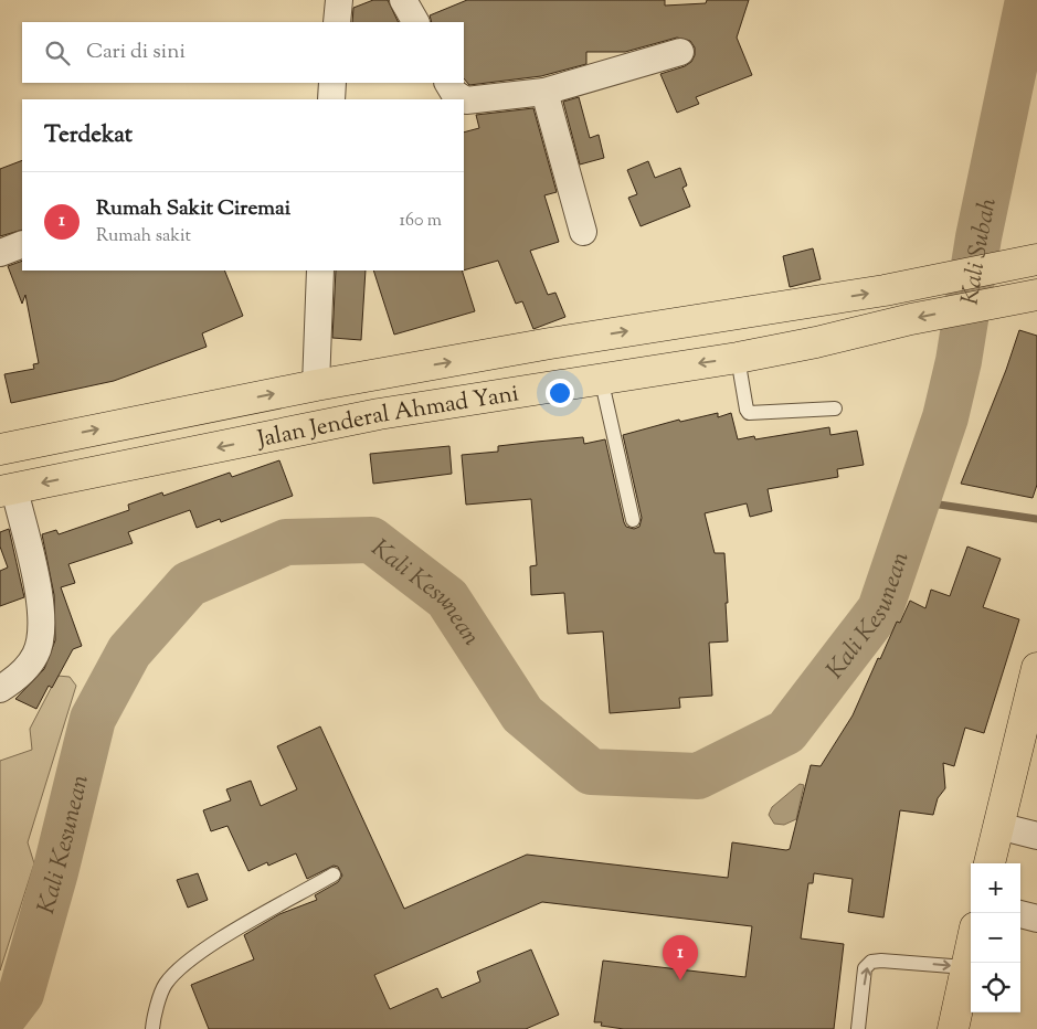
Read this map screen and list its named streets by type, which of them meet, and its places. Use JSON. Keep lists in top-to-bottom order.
{
  "streets": {
    "main road": ["Jalan Jenderal Ahmad Yani"]
  },
  "water": ["Kali Subah", "Kali Kesunean"],
  "page": {
    "search": "Cari di sini",
    "heading": "Terdekat",
    "list": [
      {
        "mark": "1",
        "name": "Rumah Sakit Ciremai",
        "note": "Rumah sakit",
        "value": "160 m"
      }
    ],
    "map_buttons": ["+", "−"],
    "pins": "1"
  }
}
